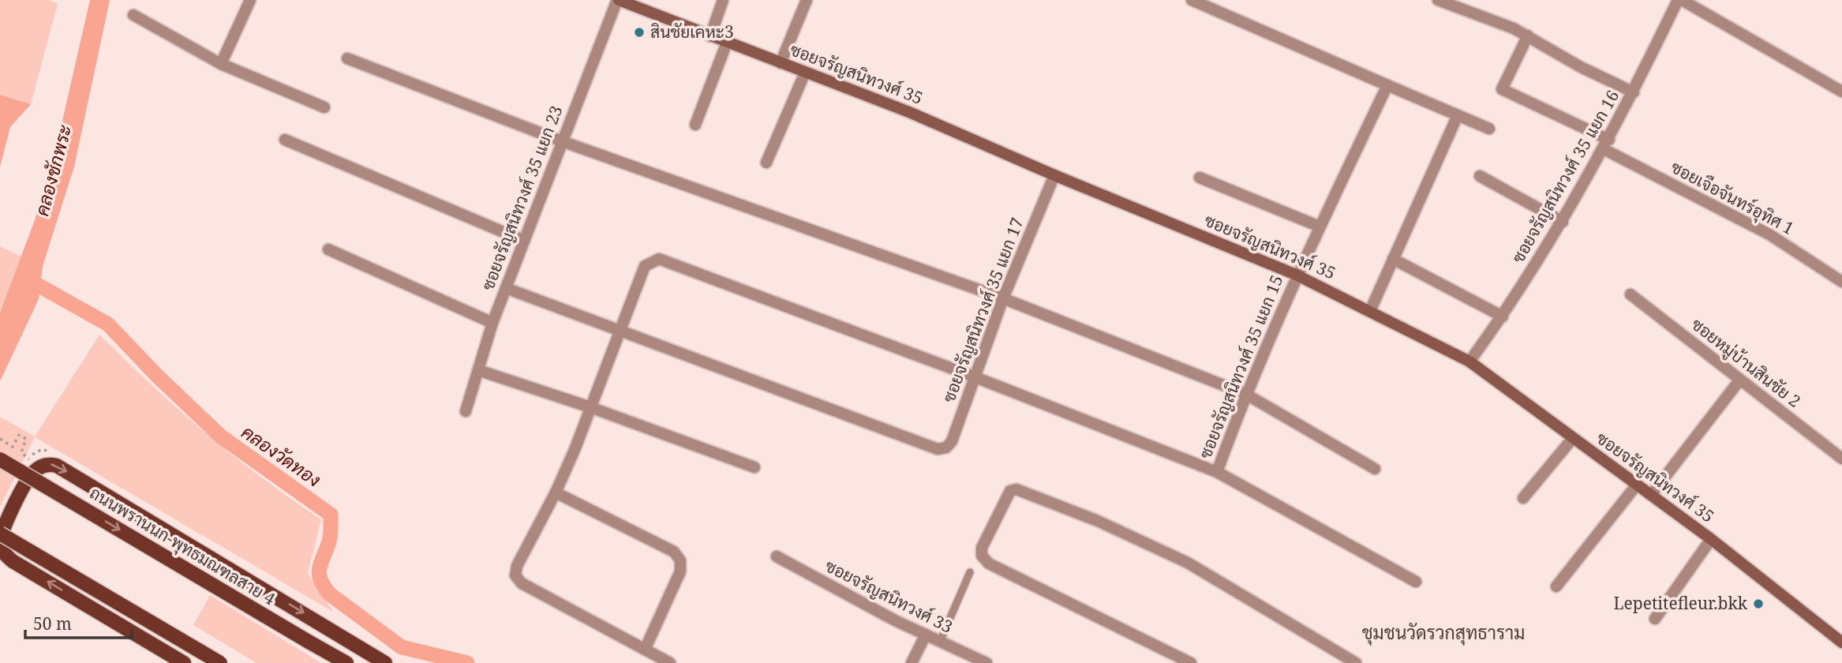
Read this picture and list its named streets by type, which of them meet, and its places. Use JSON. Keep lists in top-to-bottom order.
{
  "streets": {
    "main road": ["ถนนพรานนก-พุทธมณฑลสาย 4"],
    "street": [
      "ซอยจรัญสนิทวงศ์ 35",
      "ซอยจรัญสนิทวงศ์ 35 แยก 16",
      "ซอยจรัญสนิทวงศ์ 35 แยก 23",
      "ซอยเจือจันทร์อุทิศ 1",
      "ซอยจรัญสนิทวงศ์ 35 แยก 17",
      "ซอยหมู่บ้านสินชัย 2",
      "ซอยจรัญสนิทวงศ์ 35 แยก 15",
      "ซอยจรัญสนิทวงศ์ 33"
    ]
  },
  "crossings": [
    ["ซอยจรัญสนิทวงศ์ 35", "ซอยจรัญสนิทวงศ์ 35 แยก 16"],
    ["ซอยจรัญสนิทวงศ์ 35", "ซอยจรัญสนิทวงศ์ 35 แยก 23"],
    ["ซอยจรัญสนิทวงศ์ 35", "ซอยจรัญสนิทวงศ์ 35 แยก 17"],
    ["ซอยจรัญสนิทวงศ์ 35", "ซอยจรัญสนิทวงศ์ 35 แยก 15"],
    ["ซอยจรัญสนิทวงศ์ 35 แยก 16", "ซอยเจือจันทร์อุทิศ 1"]
  ],
  "districts": ["ชุมชนวัดรวกสุทธาราม"],
  "water": ["คลองชักพระ", "คลองวัดทอง"],
  "places": ["สินชัยเคหะ3", "Lepetitefleur.bkk"],
  "scale_bar": "50 m"
}
